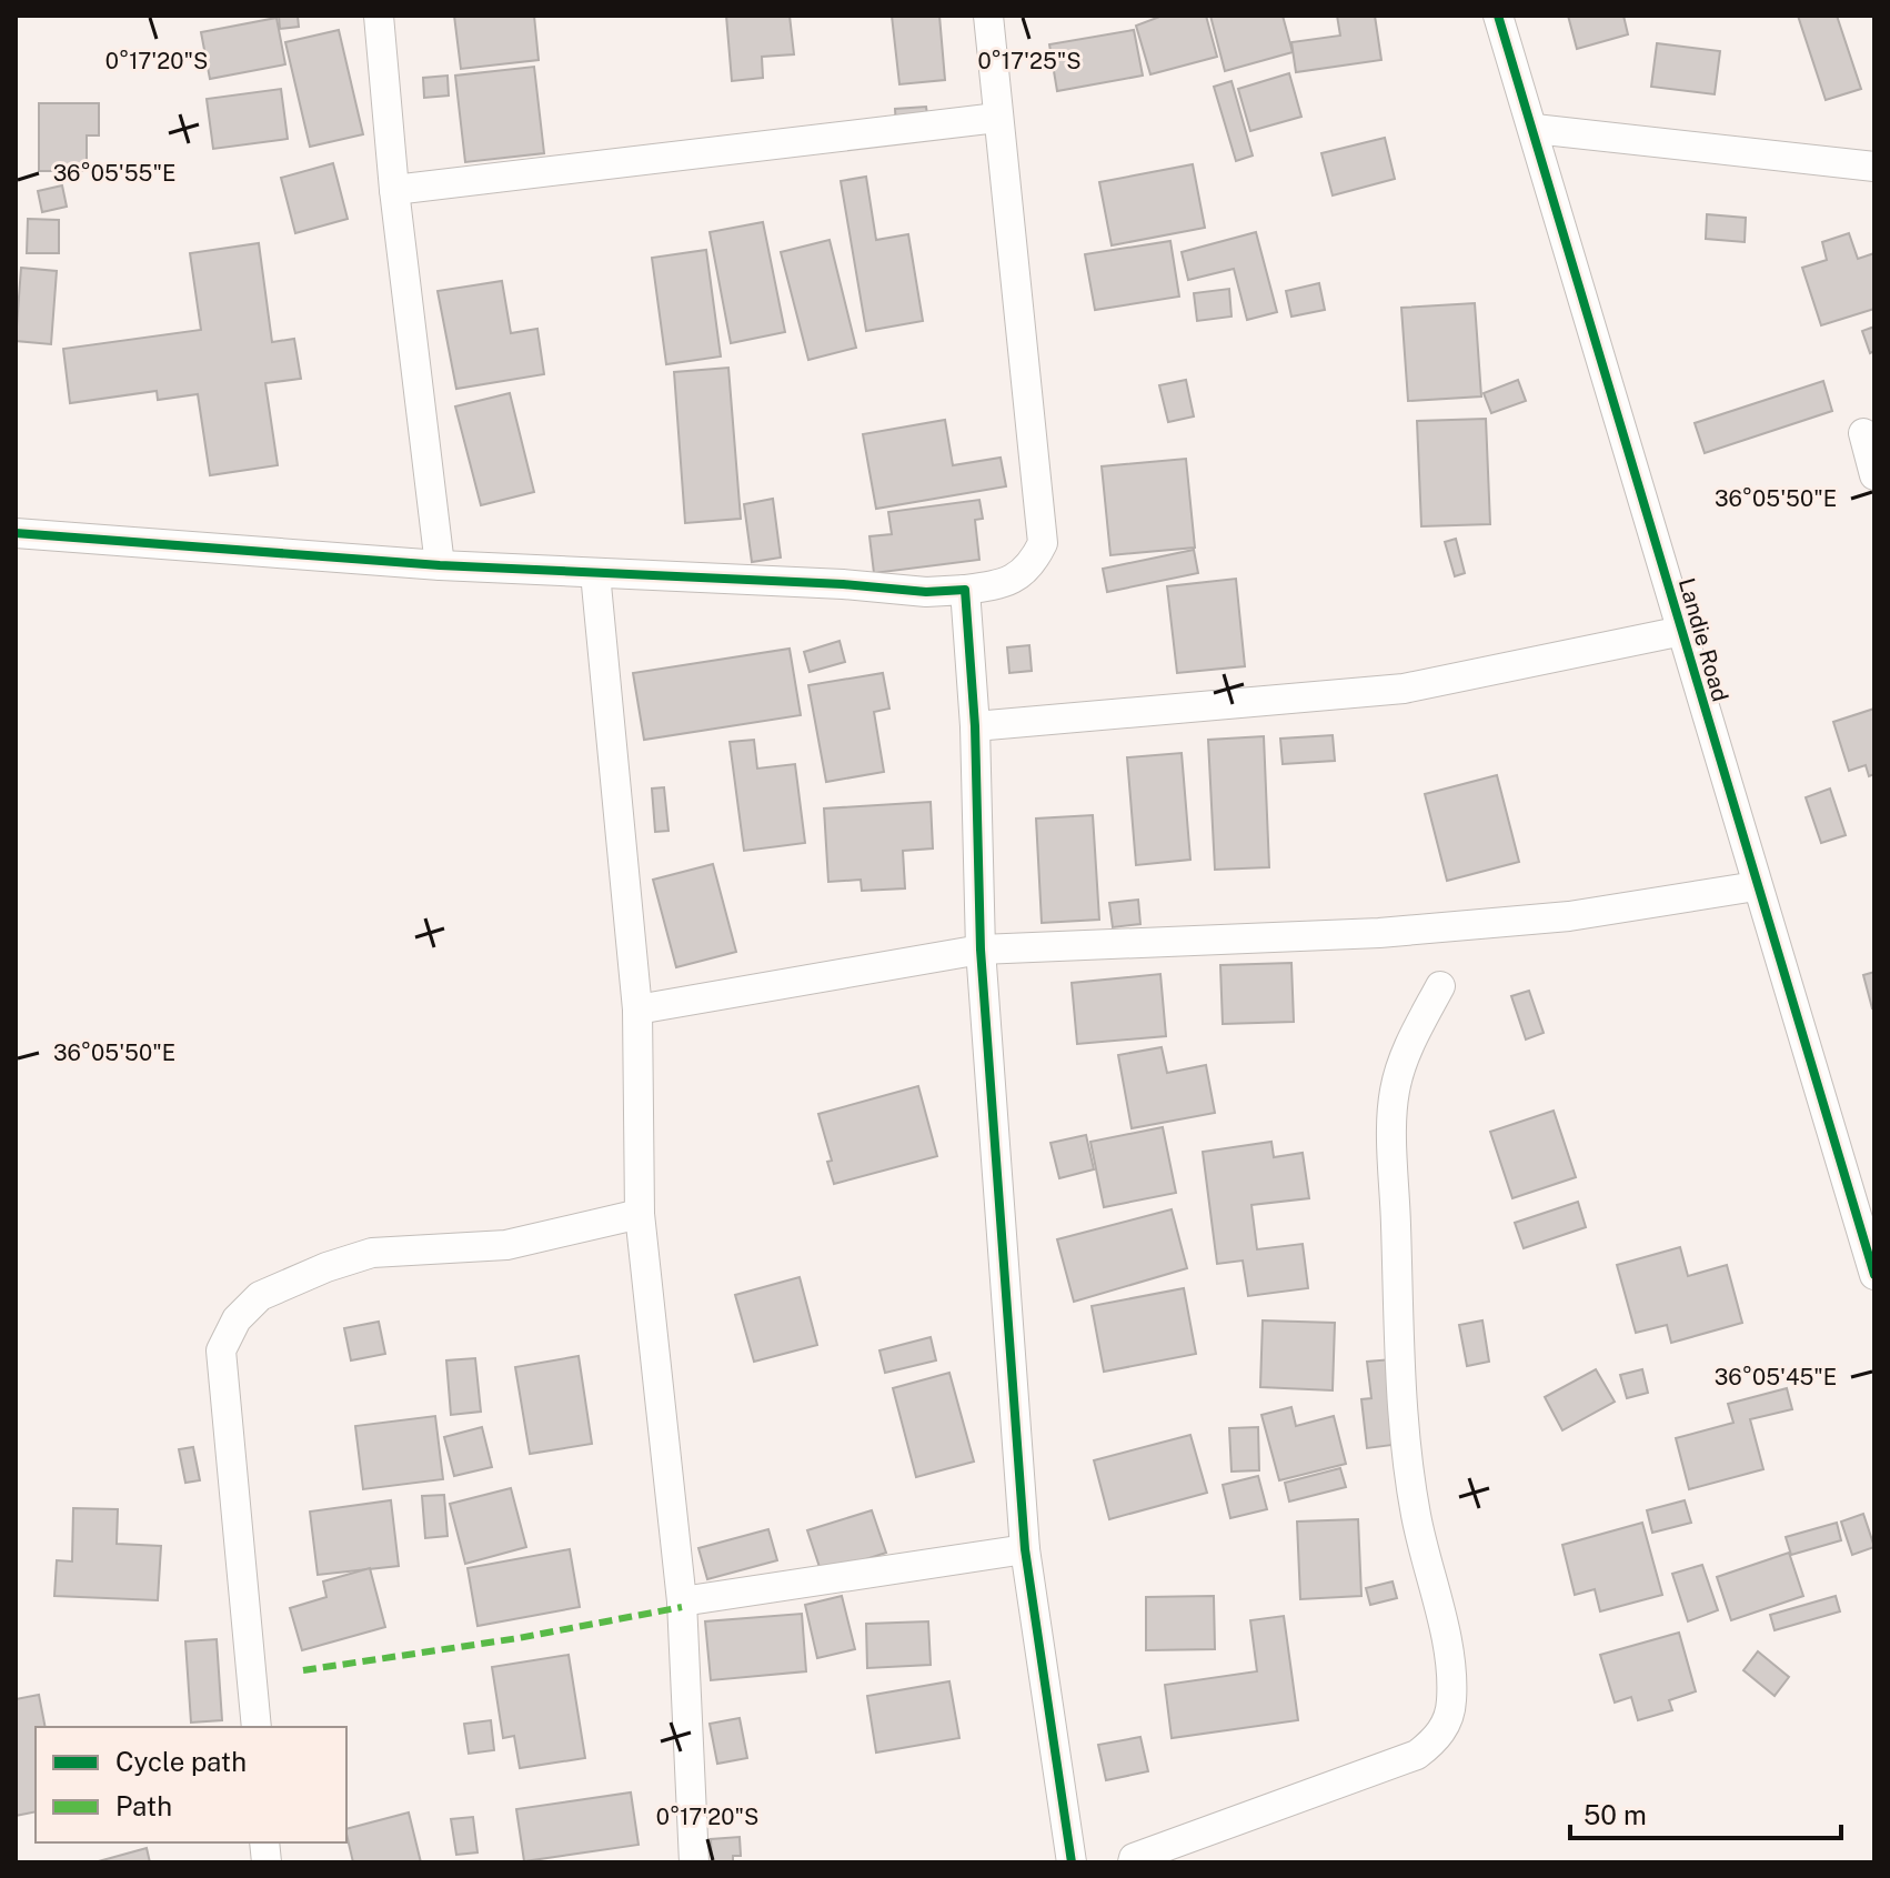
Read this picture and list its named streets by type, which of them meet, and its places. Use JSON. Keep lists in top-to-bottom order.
{
  "streets": {
    "street": ["Landie Road"]
  },
  "legend": ["Cycle path", "Path"],
  "scale_bar": "50 m",
  "coordinates": [
    "0°17'20\"S",
    "0°17'25\"S",
    "36°05'55\"E",
    "36°05'50\"E",
    "36°05'45\"E"
  ]
}
